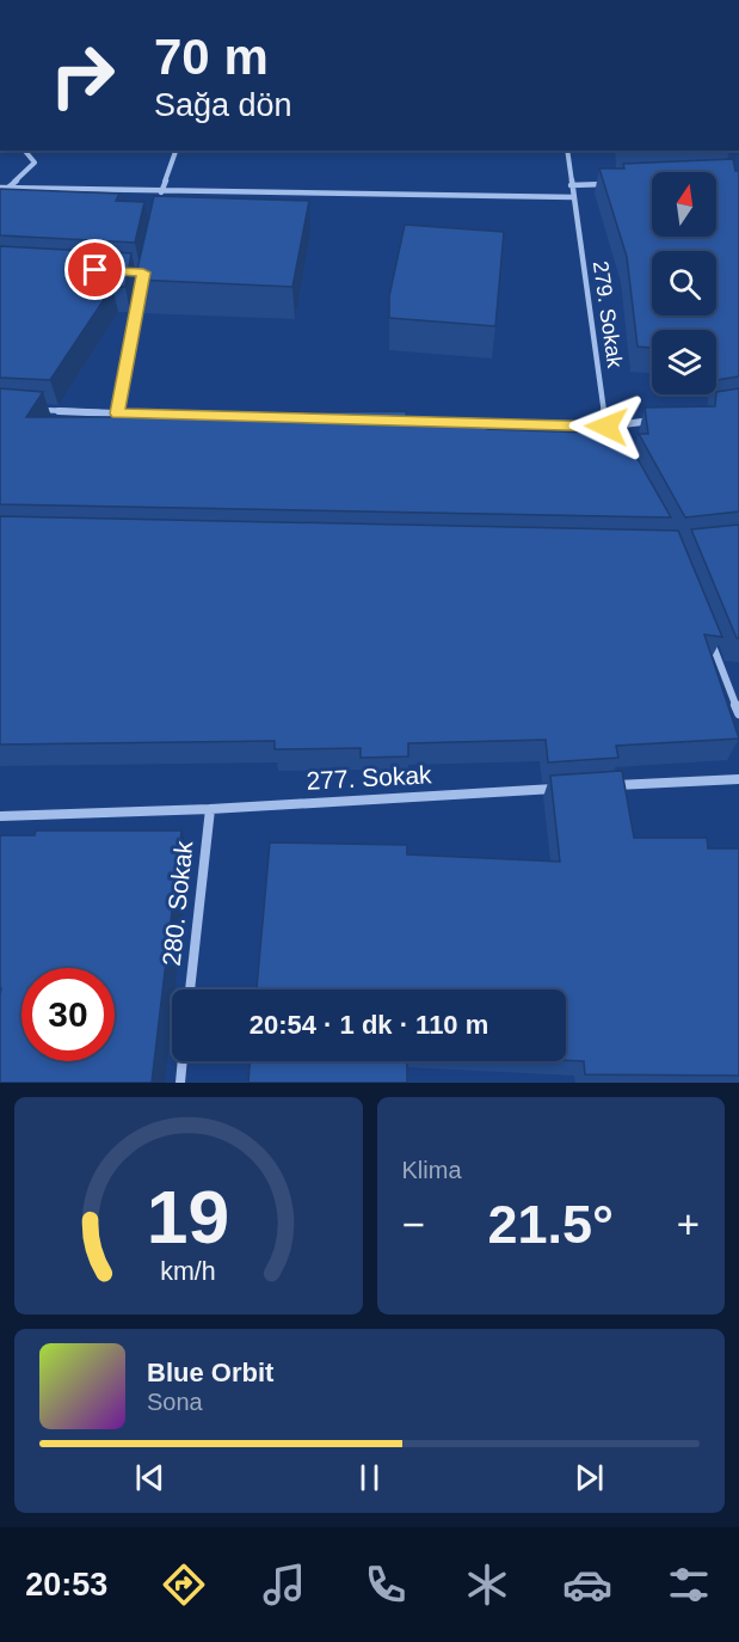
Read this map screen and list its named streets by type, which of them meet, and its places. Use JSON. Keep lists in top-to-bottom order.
{
  "streets": {
    "street": ["279. Sokak", "277. Sokak", "280. Sokak"]
  },
  "crossings": [
    ["277. Sokak", "280. Sokak"]
  ],
  "north": "top",
  "page": {
    "turn": ["70 m", "Sağa dön"],
    "limit": "30",
    "trip": "20:54 · 1 dk · 110 m",
    "tile": "Klima",
    "heat": ["−", "21.5°", "+"],
    "song": ["Blue Orbit", "Sona"],
    "tabs": "20:53",
    "gauge": ["19", "km/h"]
  }
}
